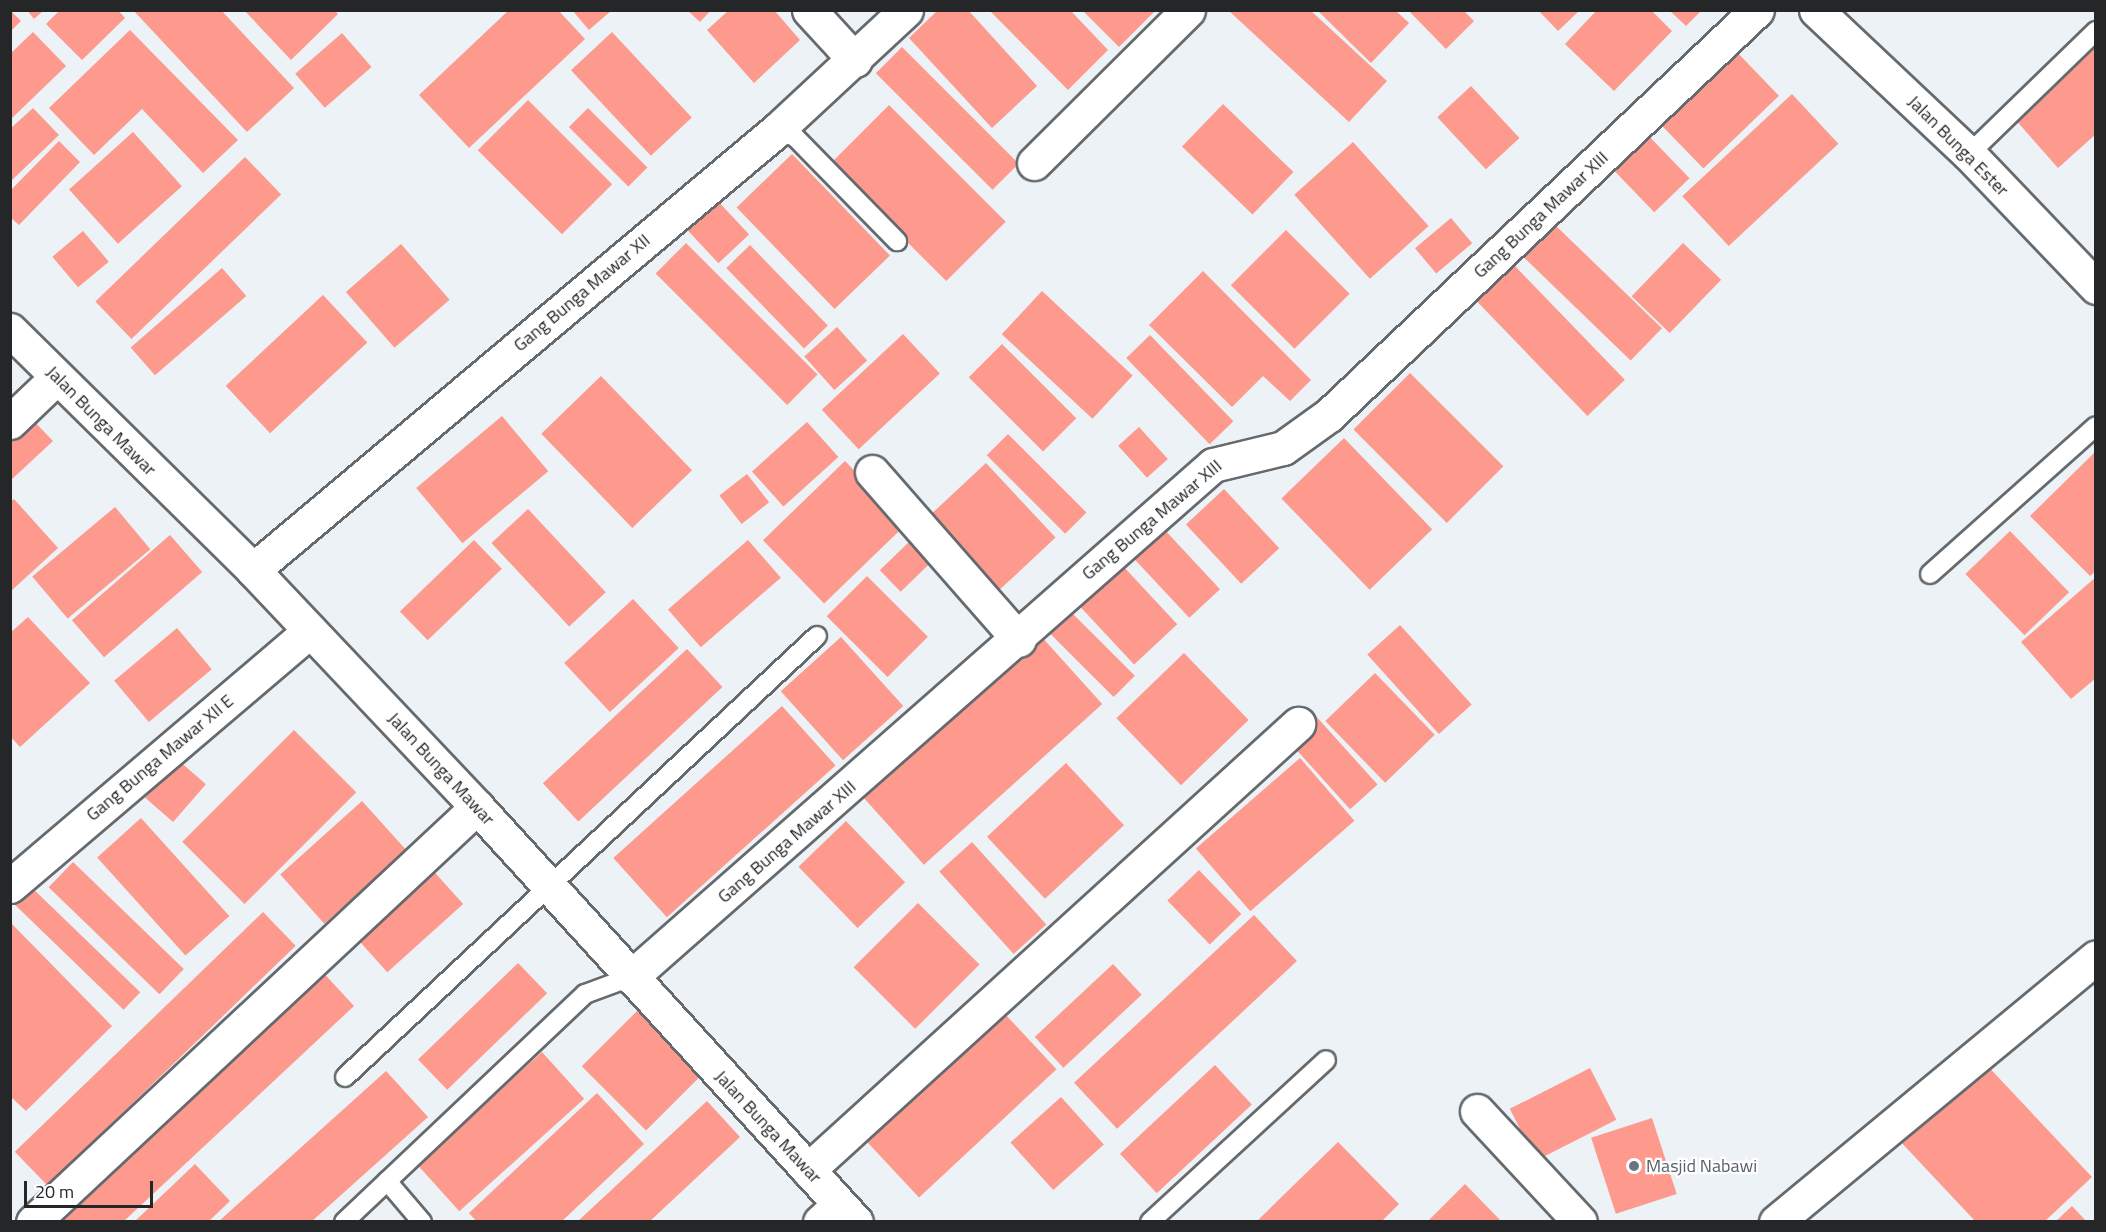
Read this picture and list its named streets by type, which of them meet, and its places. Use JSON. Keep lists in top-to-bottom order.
{
  "streets": {
    "street": [
      "Jalan Bunga Ester",
      "Gang Bunga Mawar XIII",
      "Gang Bunga Mawar XII",
      "Jalan Bunga Mawar",
      "Gang Bunga Mawar XII E"
    ]
  },
  "crossings": [
    ["Gang Bunga Mawar XIII", "Jalan Bunga Mawar"],
    ["Gang Bunga Mawar XII", "Jalan Bunga Mawar"],
    ["Jalan Bunga Mawar", "Gang Bunga Mawar XII E"]
  ],
  "places": ["Masjid Nabawi"],
  "scale_bar": "20 m"
}
